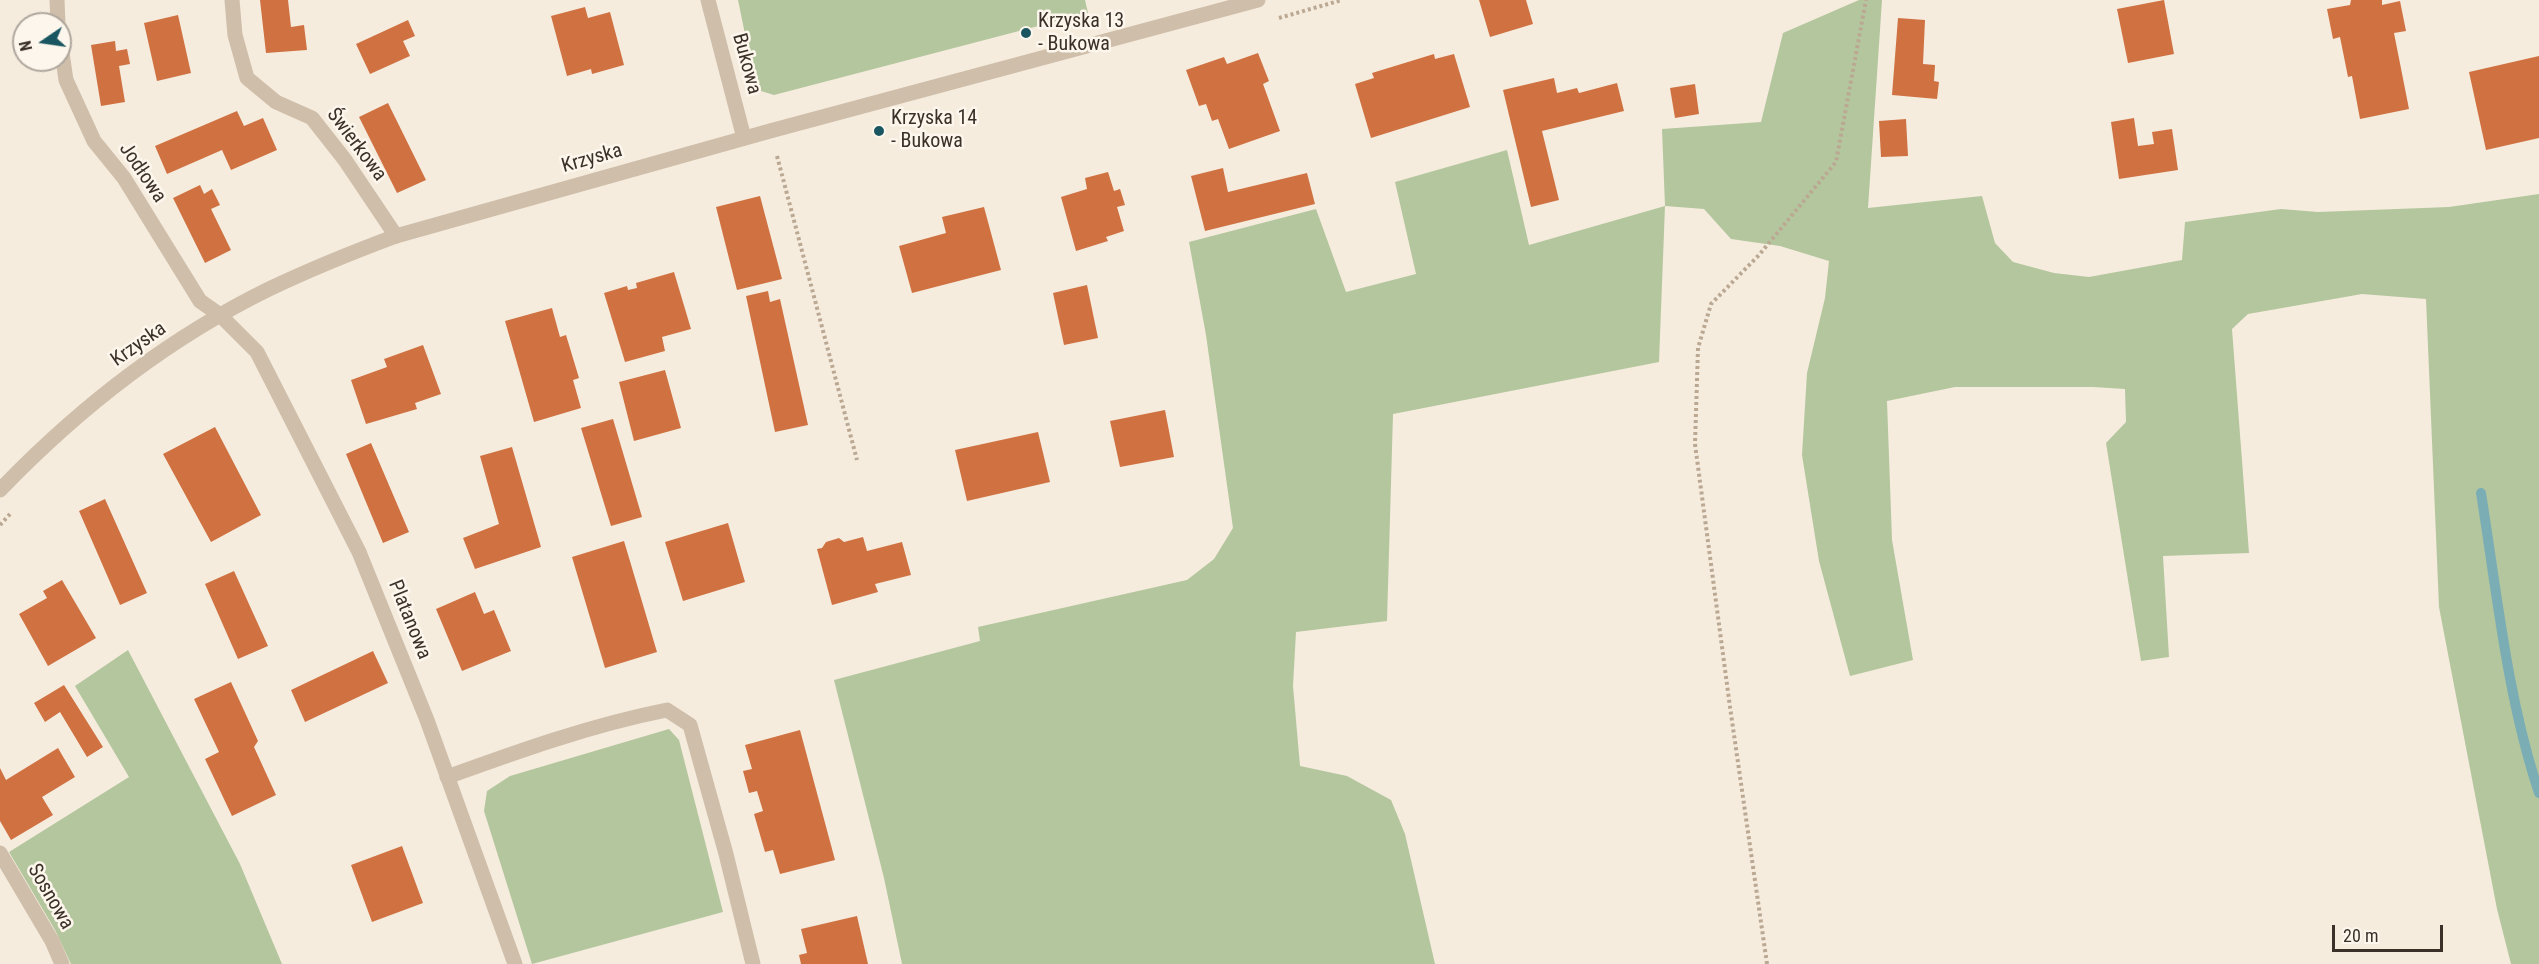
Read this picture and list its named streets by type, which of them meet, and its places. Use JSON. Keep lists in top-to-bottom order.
{
  "streets": {
    "street": [
      "Bukowa",
      "Świerkowa",
      "Krzyska",
      "Jodłowa",
      "Platanowa",
      "Sosnowa"
    ]
  },
  "crossings": [
    ["Bukowa", "Krzyska"],
    ["Świerkowa", "Krzyska"],
    ["Krzyska", "Jodłowa"],
    ["Krzyska", "Platanowa"],
    ["Jodłowa", "Platanowa"]
  ],
  "places": ["Krzyska 13 - Bukowa", "Krzyska 14 - Bukowa"],
  "scale_bar": "20 m",
  "north": "left"
}
